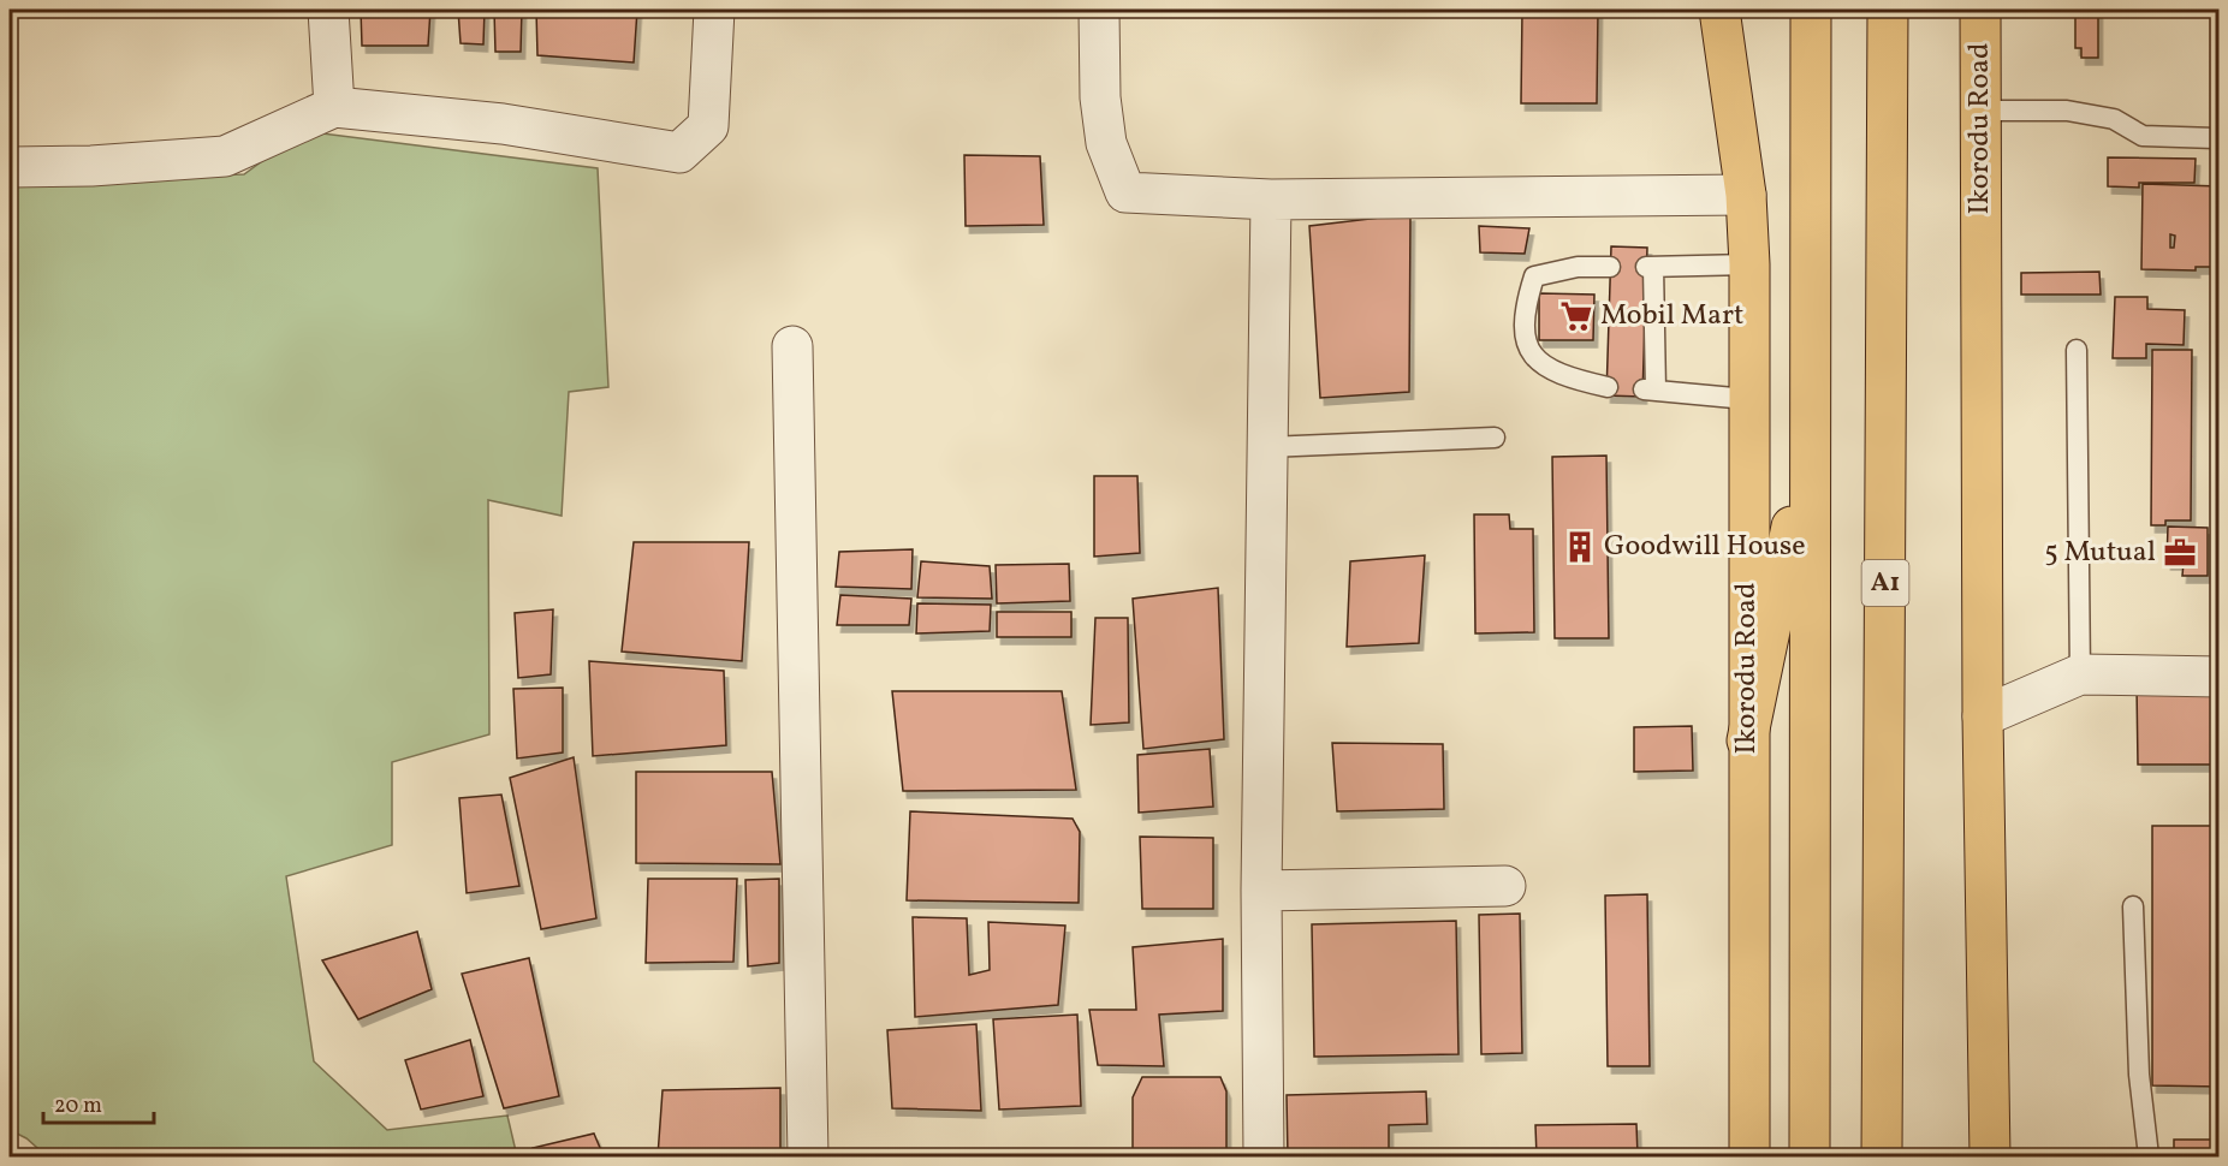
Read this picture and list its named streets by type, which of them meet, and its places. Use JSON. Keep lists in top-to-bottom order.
{
  "streets": {
    "main road": ["Ikorodu Road", "A1"]
  },
  "places": {
    "supermarket": ["Mobil Mart"],
    "building": ["Goodwill House"],
    "office": ["5 Mutual"]
  },
  "scale_bar": "20 m"
}
